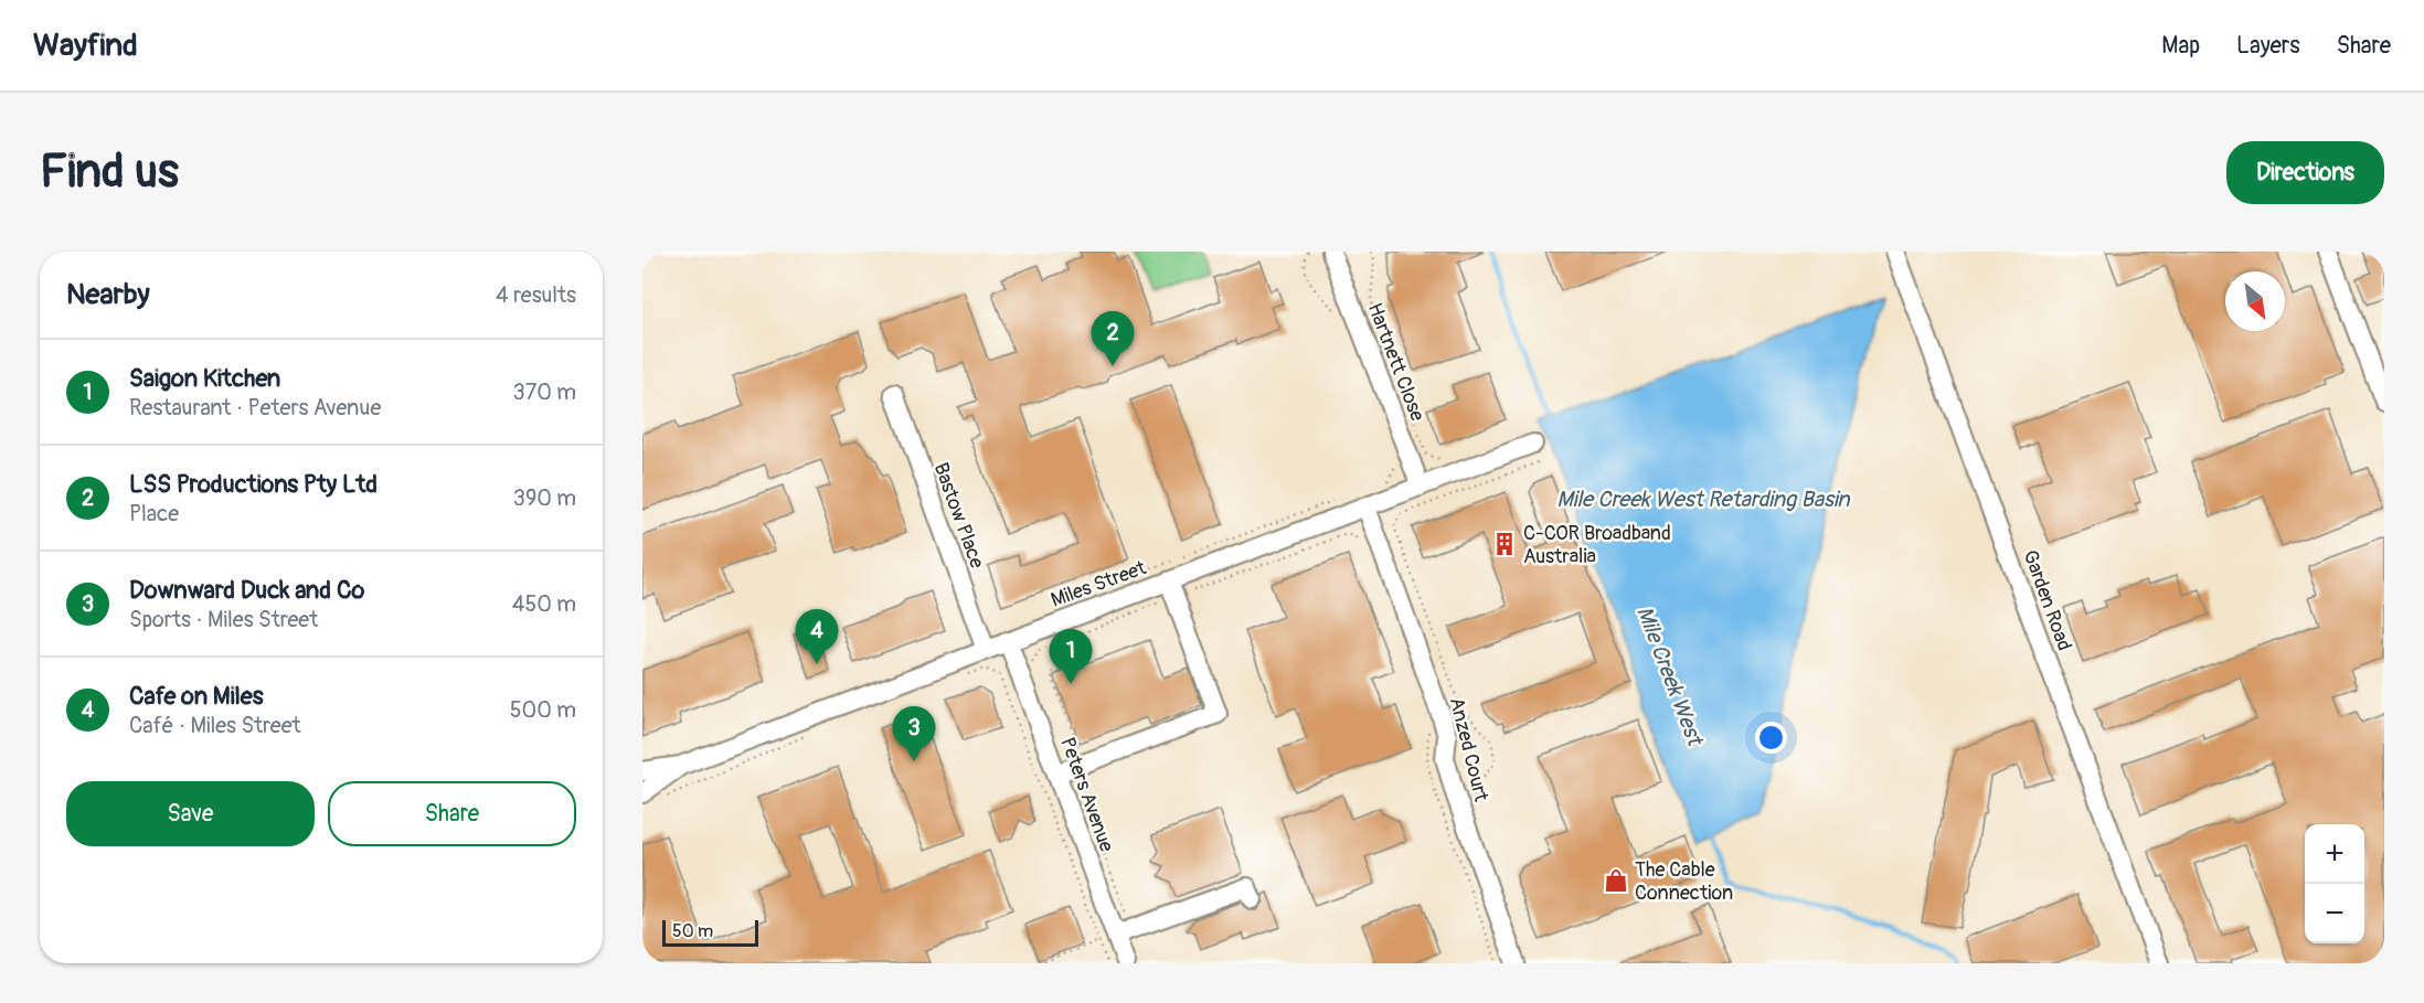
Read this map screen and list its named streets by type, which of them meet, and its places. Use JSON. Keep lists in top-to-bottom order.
{
  "streets": {
    "street": [
      "Hartnett Close",
      "Bastow Place",
      "Miles Street",
      "Garden Road",
      "Anzed Court",
      "Peters Avenue"
    ]
  },
  "crossings": [
    ["Hartnett Close", "Miles Street"],
    ["Bastow Place", "Miles Street"],
    ["Miles Street", "Anzed Court"],
    ["Miles Street", "Peters Avenue"]
  ],
  "water": ["Mile Creek West Retarding Basin", "Mile Creek West"],
  "places": {
    "building": ["C-COR Broadband Australia"],
    "shop": ["The Cable Connection"]
  },
  "scale_bar": "50 m",
  "north": "bottom right",
  "page": {
    "header": "Wayfind",
    "nav": ["Map", "Layers", "Share"],
    "buttons": [
      "Directions",
      ["Save", "Share"]
    ],
    "title": "Find us",
    "heading": ["Nearby", "4 results"],
    "pins": [
      "2",
      "4",
      "1",
      "3"
    ],
    "list": [
      {
        "mark": "1",
        "name": "Saigon Kitchen",
        "note": "Restaurant · Peters Avenue",
        "value": "370 m"
      },
      {
        "mark": "2",
        "name": "LSS Productions Pty Ltd",
        "note": "Place",
        "value": "390 m"
      },
      {
        "mark": "3",
        "name": "Downward Duck and Co",
        "note": "Sports · Miles Street",
        "value": "450 m"
      },
      {
        "mark": "4",
        "name": "Cafe on Miles",
        "note": "Café · Miles Street",
        "value": "500 m"
      }
    ],
    "map_buttons": ["+", "−"],
    "scale": "50 m"
  }
}
